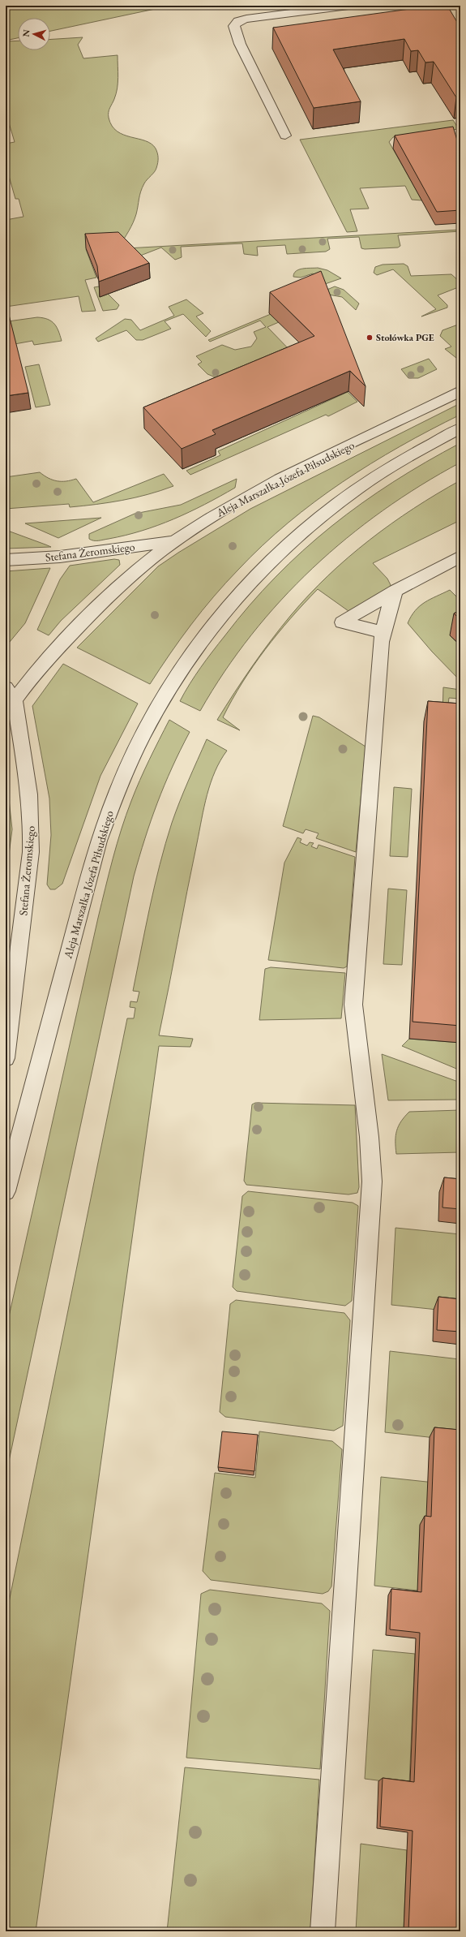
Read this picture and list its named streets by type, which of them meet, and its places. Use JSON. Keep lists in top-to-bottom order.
{
  "streets": {
    "street": ["Aleja Marszałka Józefa Piłsudskiego", "Stefana Żeromskiego"]
  },
  "crossings": [
    ["Aleja Marszałka Józefa Piłsudskiego", "Stefana Żeromskiego"]
  ],
  "places": ["Stołówka PGE"],
  "north": "left"
}
